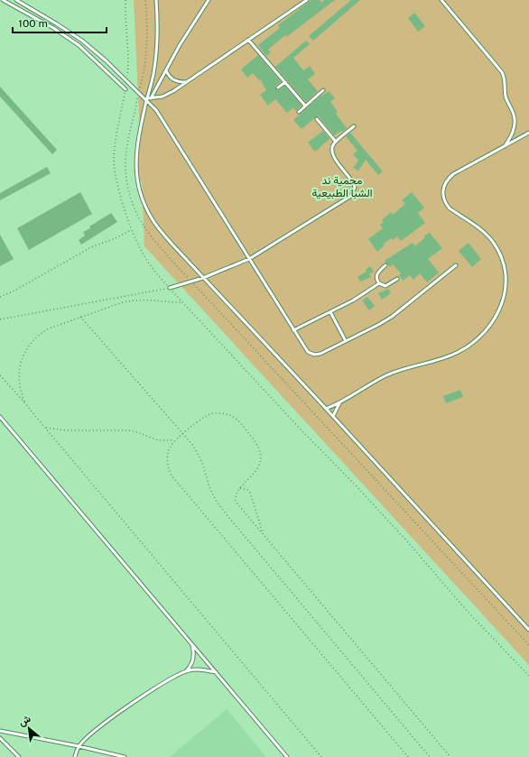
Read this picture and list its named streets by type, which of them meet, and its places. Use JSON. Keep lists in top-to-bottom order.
{
  "parks": ["محمية ند الشبا الطبيعية"],
  "scale_bar": "100 m",
  "north": "top left"
}
